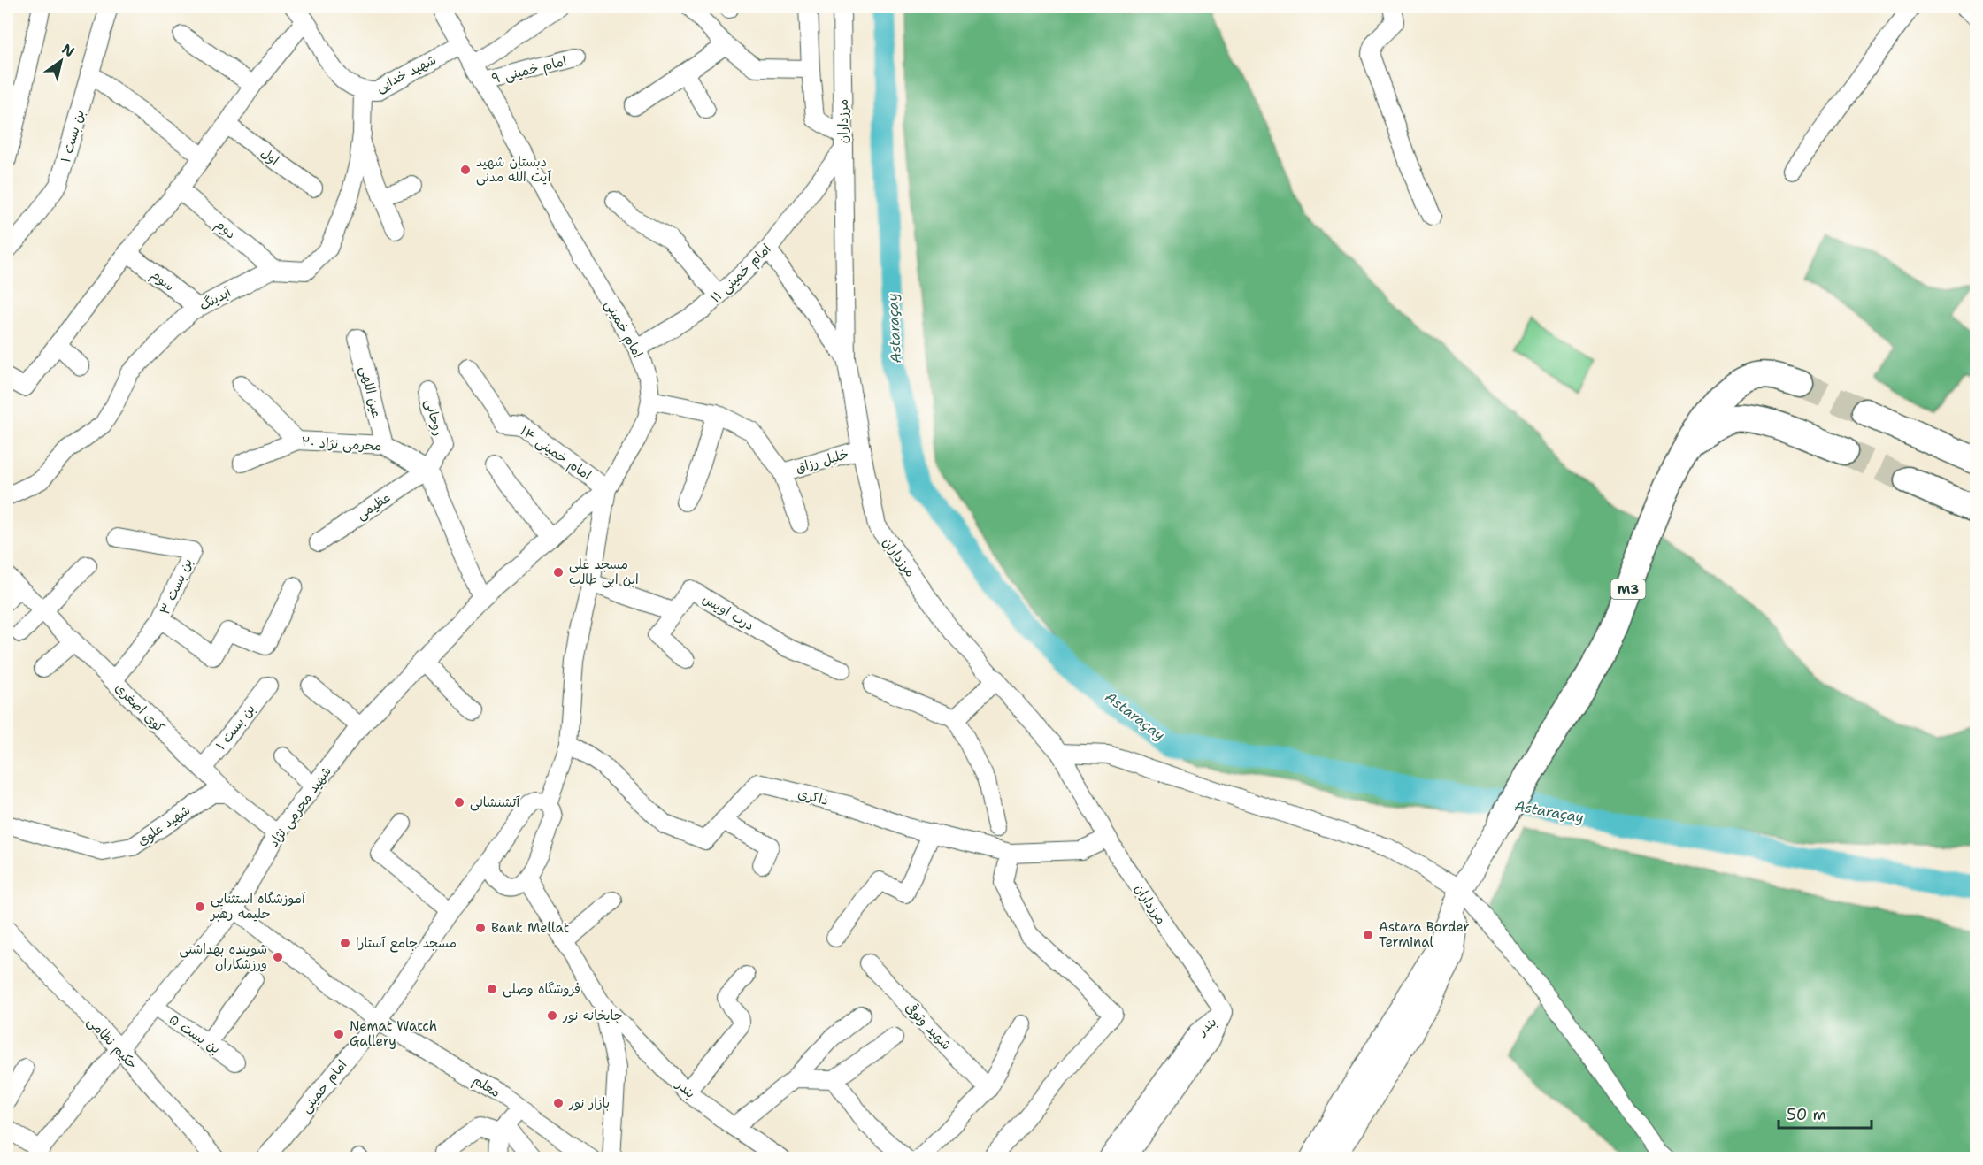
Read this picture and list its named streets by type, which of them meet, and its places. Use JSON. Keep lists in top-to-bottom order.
{
  "streets": {
    "highway": ["M3"],
    "street": [
      "امام خمینی ۹",
      "شهید خدایی",
      "مرزداران",
      "بن بست ۱",
      "اول",
      "دوم",
      "امام خمینی ۱۱",
      "سوم",
      "آبدینگ",
      "امام خمینی",
      "عین اللهی",
      "روحانی",
      "محرمی نژاد ۲۰",
      "امام خمینی ۱۴",
      "خلیل رزاق",
      "عظیمی",
      "بن بست ۳",
      "درب اویس",
      "کوی اصغری",
      "ذاکری",
      "شهید محرمی نژاد",
      "شهید علوی",
      "شهید وثوقی",
      "بندر",
      "بن بست ۵",
      "حکیم نظامی",
      "معلم"
    ]
  },
  "crossings": [
    ["امام خمینی ۹", "امام خمینی"],
    ["شهید خدایی", "امام خمینی"],
    ["مرزداران", "امام خمینی ۱۱"],
    ["مرزداران", "خلیل رزاق"],
    ["مرزداران", "ذاکری"],
    ["مرزداران", "بندر"],
    ["بن بست ۱", "کوی اصغری"],
    ["دوم", "آبدینگ"],
    ["امام خمینی ۱۱", "امام خمینی"],
    ["سوم", "آبدینگ"],
    ["امام خمینی", "امام خمینی ۱۴"],
    ["امام خمینی", "خلیل رزاق"],
    ["امام خمینی", "ذاکری"],
    ["امام خمینی", "شهید محرمی نژاد"],
    ["امام خمینی", "معلم"],
    ["عین اللهی", "محرمی نژاد ۲۰"],
    ["روحانی", "محرمی نژاد ۲۰"],
    ["روحانی", "عظیمی"],
    ["محرمی نژاد ۲۰", "عظیمی"],
    ["امام خمینی ۱۴", "شهید محرمی نژاد"],
    ["بن بست ۳", "کوی اصغری"],
    ["کوی اصغری", "شهید محرمی نژاد"],
    ["کوی اصغری", "شهید علوی"],
    ["شهید محرمی نژاد", "بن بست ۵"],
    ["شهید محرمی نژاد", "حکیم نظامی"],
    ["شهید محرمی نژاد", "معلم"]
  ],
  "water": ["Astaraçay"],
  "places": [
    "دبستان شهید آیت الله مدنی",
    "مسجد علی ابن ابی طالب",
    "آتشنشانی",
    "آموزشگاه استثنایی حلیمه رهبر",
    "Bank Mellat",
    "Astara Border Terminal",
    "مسجد جامع آستارا",
    "شوینده بهداشتی ورزشکاران",
    "فروشگاه وصلی",
    "چایخانه نور",
    "Nemat Watch Gallery",
    "بازار نور"
  ],
  "scale_bar": "50 m",
  "north": "top right"
}
